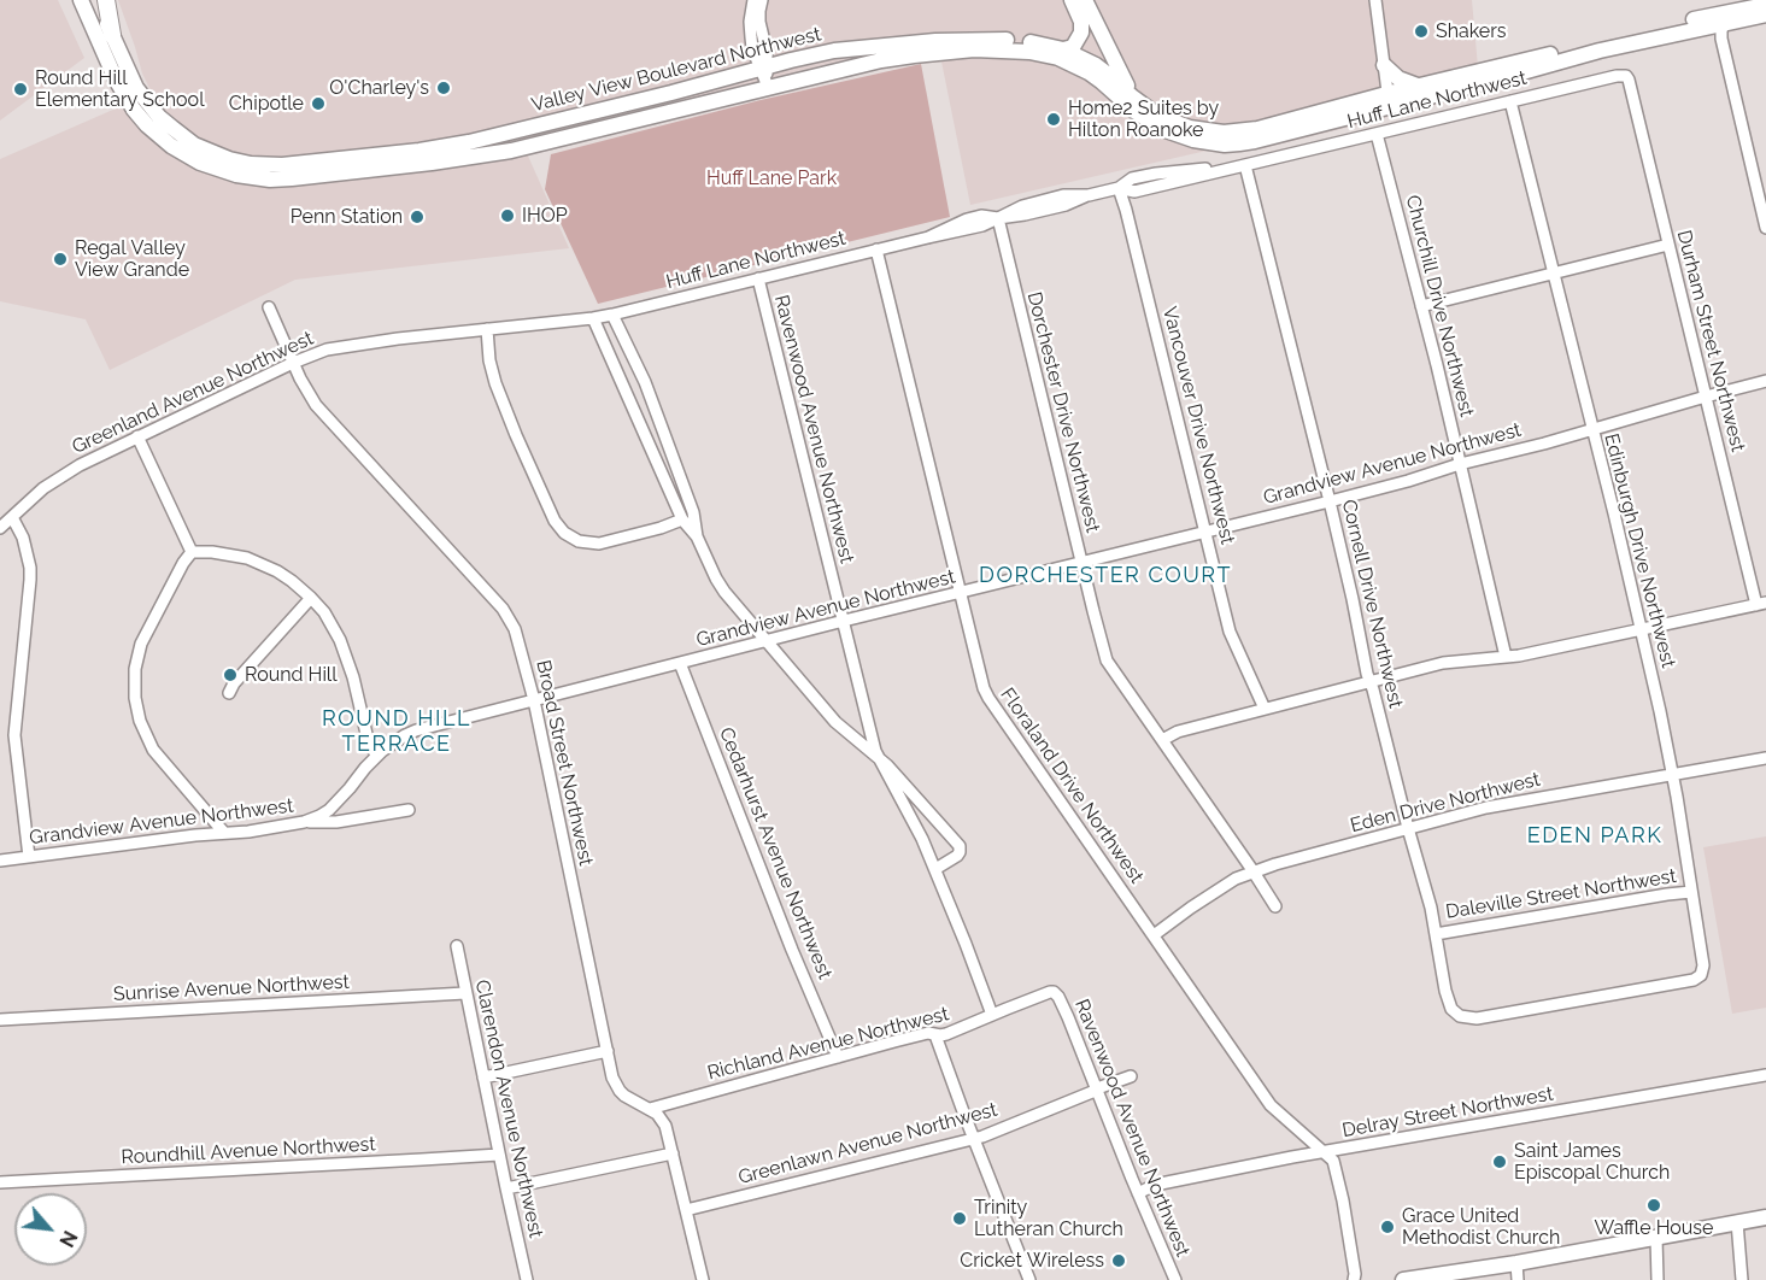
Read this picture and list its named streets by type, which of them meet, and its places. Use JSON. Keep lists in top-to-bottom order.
{
  "streets": {
    "main road": ["Valley View Boulevard Northwest"],
    "street": [
      "Huff Lane Northwest",
      "Churchill Drive Northwest",
      "Durham Street Northwest",
      "Greenland Avenue Northwest",
      "Dorchester Drive Northwest",
      "Vancouver Drive Northwest",
      "Ravenwood Avenue Northwest",
      "Grandview Avenue Northwest",
      "Edinburgh Drive Northwest",
      "Cornell Drive Northwest",
      "Broad Street Northwest",
      "Floraland Drive Northwest",
      "Eden Drive Northwest",
      "Cedarhurst Avenue Northwest",
      "Daleville Street Northwest",
      "Sunrise Avenue Northwest",
      "Richland Avenue Northwest",
      "Clarendon Avenue Northwest",
      "Delray Street Northwest",
      "Greenlawn Avenue Northwest",
      "Roundhill Avenue Northwest"
    ]
  },
  "crossings": [
    ["Huff Lane Northwest", "Churchill Drive Northwest"],
    ["Huff Lane Northwest", "Durham Street Northwest"],
    ["Huff Lane Northwest", "Greenland Avenue Northwest"],
    ["Huff Lane Northwest", "Dorchester Drive Northwest"],
    ["Huff Lane Northwest", "Vancouver Drive Northwest"],
    ["Huff Lane Northwest", "Ravenwood Avenue Northwest"],
    ["Huff Lane Northwest", "Edinburgh Drive Northwest"],
    ["Huff Lane Northwest", "Cornell Drive Northwest"],
    ["Huff Lane Northwest", "Floraland Drive Northwest"],
    ["Churchill Drive Northwest", "Grandview Avenue Northwest"],
    ["Durham Street Northwest", "Grandview Avenue Northwest"],
    ["Greenland Avenue Northwest", "Broad Street Northwest"],
    ["Dorchester Drive Northwest", "Grandview Avenue Northwest"],
    ["Dorchester Drive Northwest", "Eden Drive Northwest"],
    ["Vancouver Drive Northwest", "Grandview Avenue Northwest"],
    ["Ravenwood Avenue Northwest", "Grandview Avenue Northwest"],
    ["Ravenwood Avenue Northwest", "Richland Avenue Northwest"],
    ["Ravenwood Avenue Northwest", "Delray Street Northwest"],
    ["Ravenwood Avenue Northwest", "Greenlawn Avenue Northwest"],
    ["Grandview Avenue Northwest", "Edinburgh Drive Northwest"],
    ["Grandview Avenue Northwest", "Cornell Drive Northwest"],
    ["Grandview Avenue Northwest", "Broad Street Northwest"],
    ["Grandview Avenue Northwest", "Floraland Drive Northwest"],
    ["Grandview Avenue Northwest", "Cedarhurst Avenue Northwest"],
    ["Edinburgh Drive Northwest", "Cornell Drive Northwest"],
    ["Edinburgh Drive Northwest", "Eden Drive Northwest"],
    ["Edinburgh Drive Northwest", "Daleville Street Northwest"],
    ["Cornell Drive Northwest", "Eden Drive Northwest"],
    ["Cornell Drive Northwest", "Daleville Street Northwest"],
    ["Broad Street Northwest", "Richland Avenue Northwest"],
    ["Broad Street Northwest", "Greenlawn Avenue Northwest"],
    ["Floraland Drive Northwest", "Eden Drive Northwest"],
    ["Floraland Drive Northwest", "Delray Street Northwest"],
    ["Cedarhurst Avenue Northwest", "Richland Avenue Northwest"],
    ["Sunrise Avenue Northwest", "Clarendon Avenue Northwest"],
    ["Clarendon Avenue Northwest", "Roundhill Avenue Northwest"]
  ],
  "districts": ["DORCHESTER COURT", "ROUND HILL TERRACE", "EDEN PARK"],
  "parks": ["Huff Lane Park"],
  "places": [
    "Shakers",
    "O'Charley's",
    "Round Hill Elementary School",
    "Chipotle",
    "Home2 Suites by Hilton Roanoke",
    "IHOP",
    "Penn Station",
    "Regal Valley View Grande",
    "Round Hill",
    "Saint James Episcopal Church",
    "Waffle House",
    "Trinity Lutheran Church",
    "Grace United Methodist Church",
    "Cricket Wireless"
  ],
  "north": "bottom right"
}
